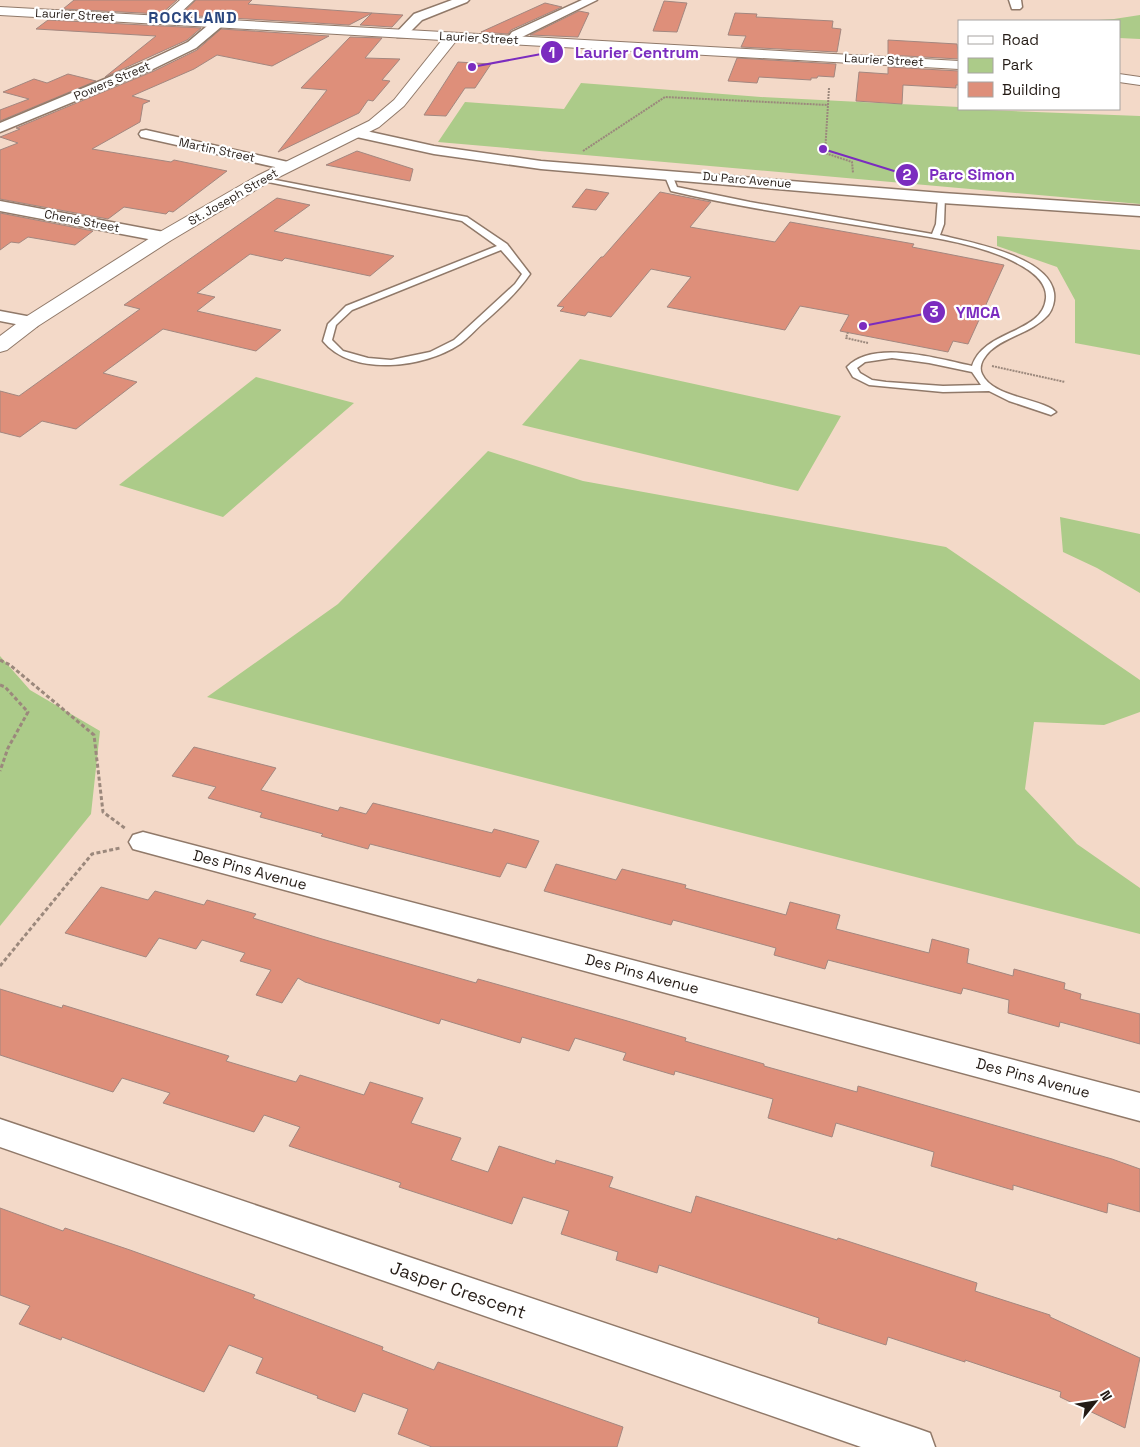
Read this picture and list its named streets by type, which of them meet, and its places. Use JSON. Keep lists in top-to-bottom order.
{
  "streets": {
    "main road": ["Laurier Street", "St. Joseph Street"],
    "street": [
      "Powers Street",
      "Martin Street",
      "Du Parc Avenue",
      "Chené Street",
      "Des Pins Avenue",
      "Jasper Crescent"
    ]
  },
  "crossings": [
    ["Laurier Street", "Powers Street"],
    ["Laurier Street", "St. Joseph Street"],
    ["Martin Street", "St. Joseph Street"],
    ["Du Parc Avenue", "St. Joseph Street"],
    ["St. Joseph Street", "Chené Street"]
  ],
  "districts": ["ROCKLAND"],
  "places": ["Laurier Centrum", "Parc Simon", "YMCA"],
  "legend": ["Road", "Park", "Building"],
  "north": "top right"
}
